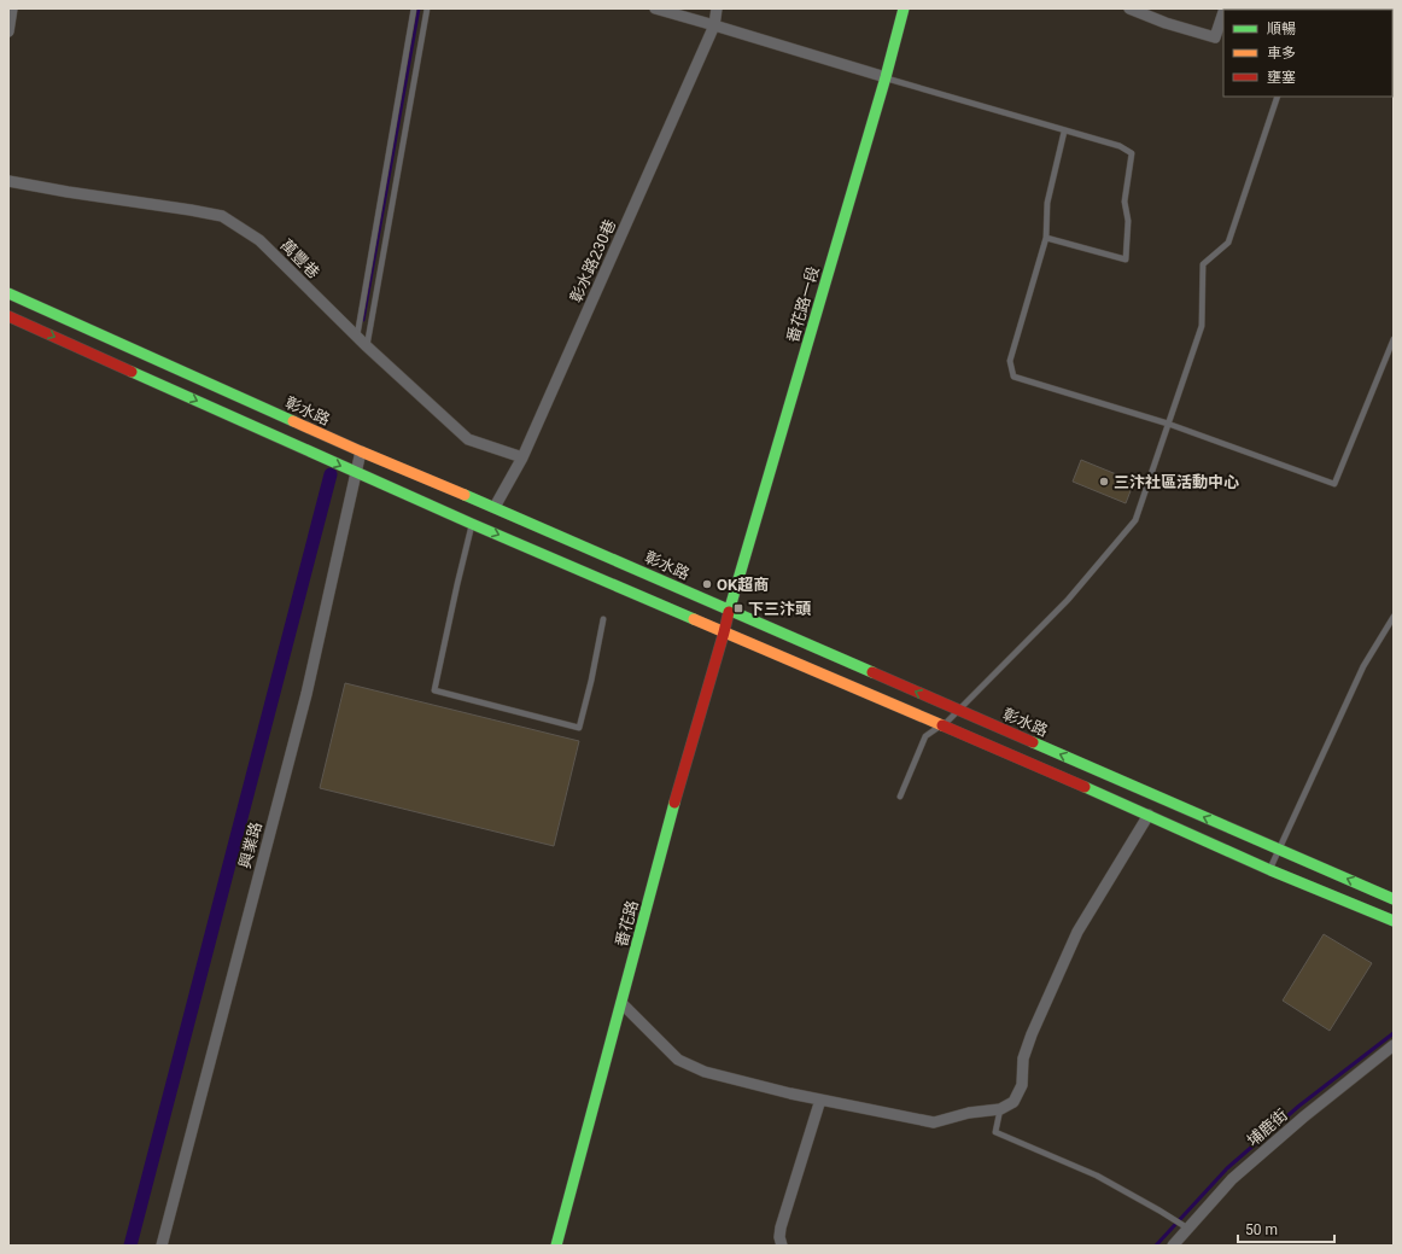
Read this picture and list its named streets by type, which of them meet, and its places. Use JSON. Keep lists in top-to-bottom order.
{
  "streets": {
    "main road": ["番花路一段", "彰水路", "番花路"],
    "street": [
      "萬豐巷",
      "彰水路230巷",
      "興業路",
      "埔鹿街"
    ]
  },
  "crossings": [
    ["萬豐巷", "彰水路230巷"],
    ["彰水路230巷", "彰水路"],
    ["番花路一段", "彰水路"],
    ["番花路一段", "番花路"],
    ["彰水路", "興業路"],
    ["彰水路", "番花路"]
  ],
  "places": {
    "other": ["三汴社區活動中心", "OK超商"],
    "transit": ["下三汴頭"]
  },
  "legend": ["順暢", "車多", "壅塞"],
  "scale_bar": "50 m"
}
